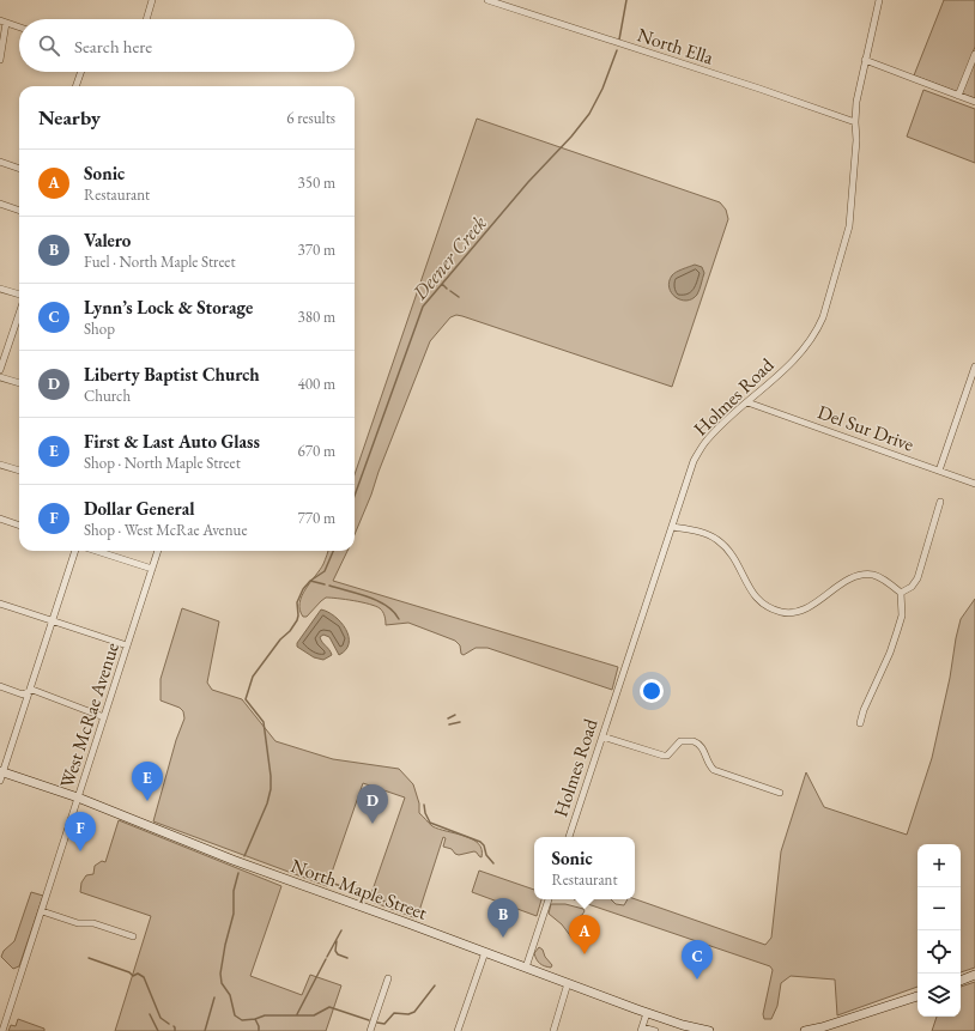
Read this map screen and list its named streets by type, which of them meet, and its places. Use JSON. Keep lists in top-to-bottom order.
{
  "streets": {
    "main road": ["North Maple Street"],
    "street": [
      "North Ella",
      "Holmes Road",
      "Del Sur Drive",
      "West McRae Avenue"
    ]
  },
  "crossings": [
    ["North Ella", "Holmes Road"],
    ["Holmes Road", "Del Sur Drive"],
    ["West McRae Avenue", "North Maple Street"]
  ],
  "water": ["Deener Creek"],
  "page": {
    "search": "Search here",
    "heading": ["Nearby", "6 results"],
    "list": [
      {
        "mark": "A",
        "name": "Sonic",
        "note": "Restaurant",
        "value": "350 m"
      },
      {
        "mark": "B",
        "name": "Valero",
        "note": "Fuel · North Maple Street",
        "value": "370 m"
      },
      {
        "mark": "C",
        "name": "Lynn’s Lock & Storage",
        "note": "Shop",
        "value": "380 m"
      },
      {
        "mark": "D",
        "name": "Liberty Baptist Church",
        "note": "Church",
        "value": "400 m"
      },
      {
        "mark": "E",
        "name": "First & Last Auto Glass",
        "note": "Shop · North Maple Street",
        "value": "670 m"
      },
      {
        "mark": "F",
        "name": "Dollar General",
        "note": "Shop · West McRae Avenue",
        "value": "770 m"
      }
    ],
    "pins": [
      "E",
      "D",
      "F",
      "B",
      "A",
      "C"
    ],
    "popup": ["Sonic", "Restaurant"],
    "map_buttons": ["+", "−"]
  }
}
